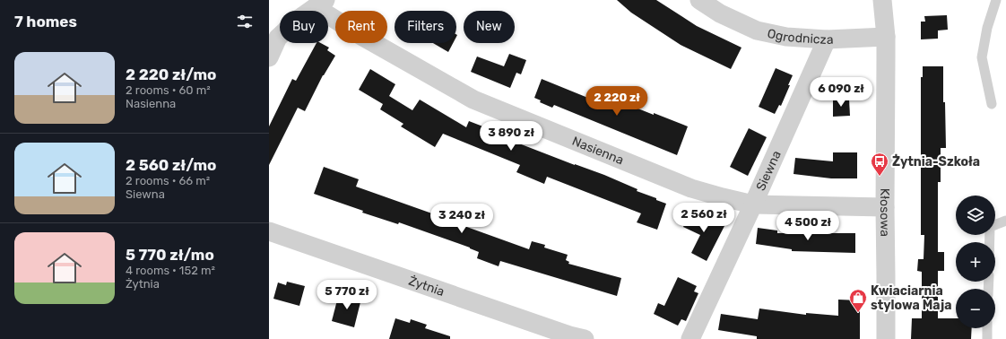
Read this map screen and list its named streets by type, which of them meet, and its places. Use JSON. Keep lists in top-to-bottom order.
{
  "streets": {
    "street": [
      "Ogrodnicza",
      "Nasienna",
      "Siewna",
      "Kłosowa",
      "Żytnia"
    ]
  },
  "crossings": [
    ["Ogrodnicza", "Siewna"],
    ["Ogrodnicza", "Kłosowa"],
    ["Nasienna", "Siewna"],
    ["Nasienna", "Kłosowa"]
  ],
  "places": {
    "bus stop": ["Żytnia-Szkoła"],
    "shop": ["Kwiaciarnia stylowa Maja"]
  },
  "page": {
    "heading": "7 homes",
    "chip": [
      "Buy",
      "Rent",
      "Filters",
      "New"
    ],
    "list": [
      {
        "name": "2 220 zł/mo",
        "note": "2 rooms · 60 m² · Nasienna"
      },
      {
        "name": "2 560 zł/mo",
        "note": "2 rooms · 66 m² · Siewna"
      },
      {
        "name": "5 770 zł/mo",
        "note": "4 rooms · 152 m² · Żytnia"
      }
    ],
    "price": [
      "6 090 zł",
      "2 220 zł",
      "3 890 zł",
      "2 560 zł",
      "3 240 zł",
      "4 500 zł",
      "5 770 zł"
    ],
    "map_buttons": ["+", "−"]
  }
}
